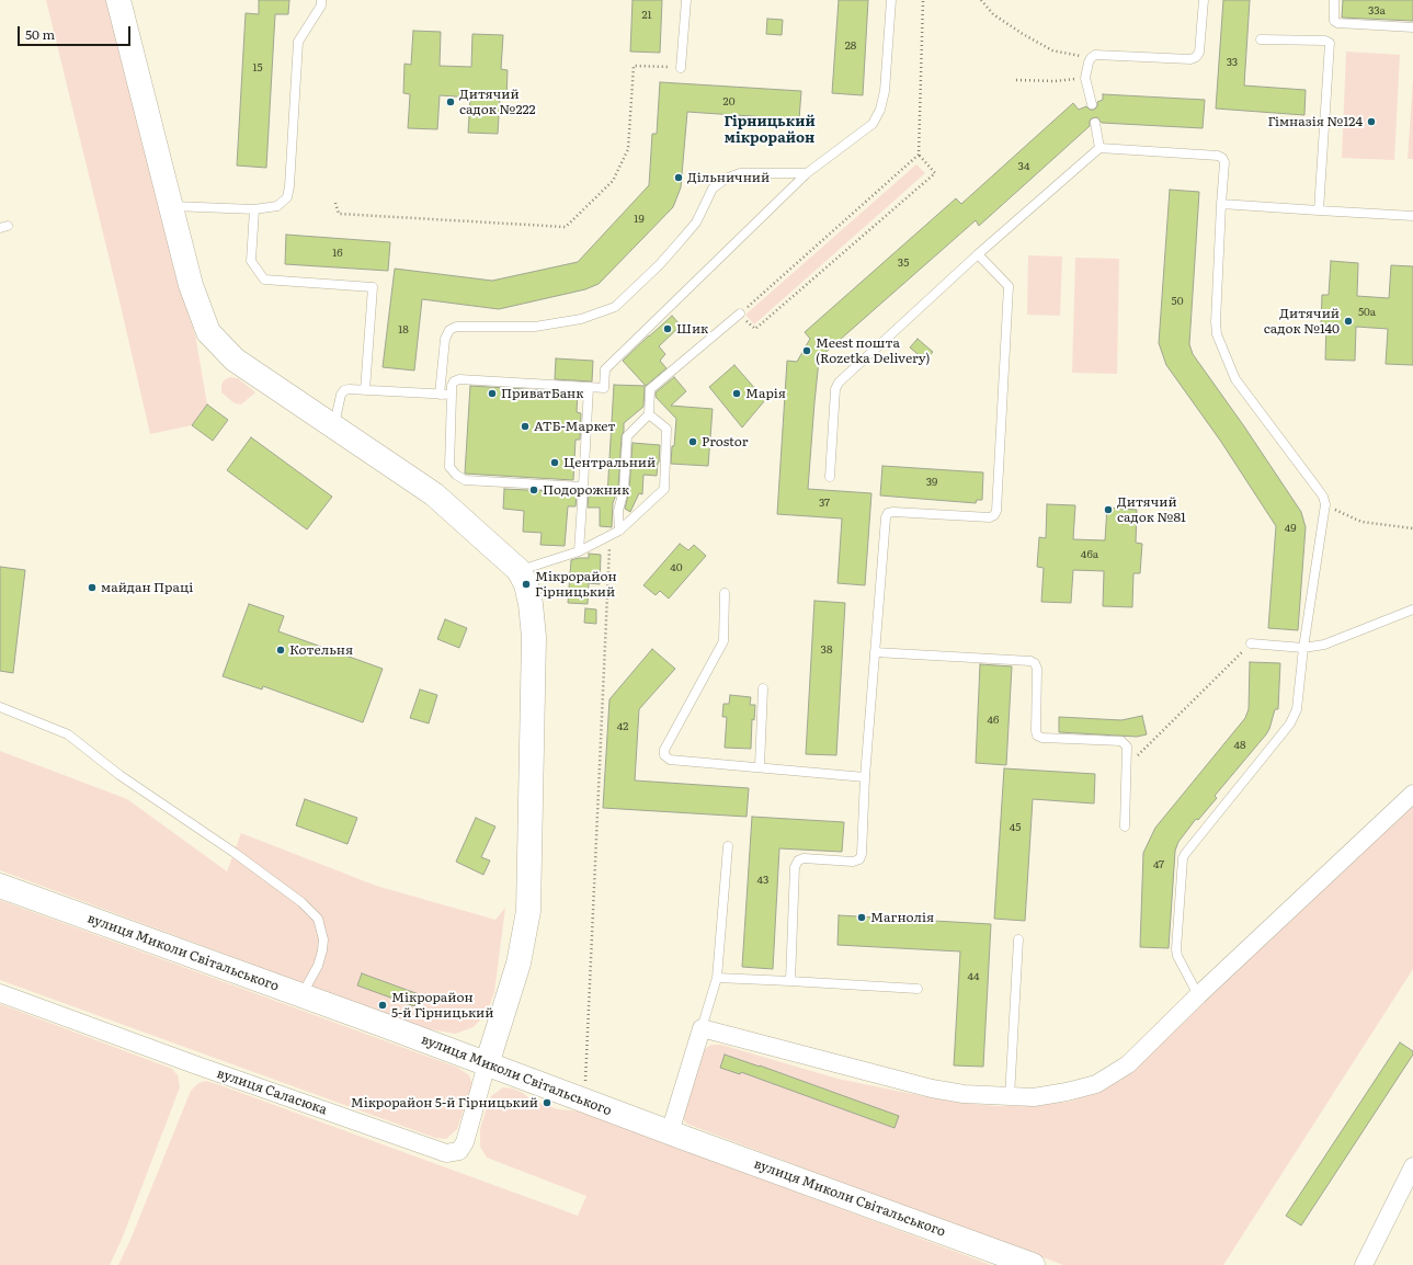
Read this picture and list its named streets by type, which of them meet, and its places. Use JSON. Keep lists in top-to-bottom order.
{
  "streets": {
    "street": ["вулиця Миколи Світальського", "вулиця Саласюка"]
  },
  "crossings": [
    ["вулиця Миколи Світальського", "вулиця Саласюка"]
  ],
  "districts": ["Гірницький мікрорайон"],
  "places": [
    "Дитячий садок №222",
    "Гімназія №124",
    "Дільничний",
    "Дитячий садок №140",
    "Шик",
    "Meest пошта (Rozetka Delivery)",
    "ПриватБанк",
    "Марія",
    "АТБ-Маркет",
    "Prostor",
    "Центральний",
    "Подорожник",
    "Дитячий садок №81",
    "Мiкрорайон Гiрницький",
    "майдан Праці",
    "Котельня",
    "Магнолія",
    "Мікрорайон 5-й Гірницький",
    "Мiкрорайон 5-й Гiрницький"
  ],
  "house_numbers": [
    "33а",
    "21",
    "28",
    "33",
    "15",
    "20",
    "34",
    "19",
    "16",
    "35",
    "50",
    "50а",
    "18",
    "39",
    "37",
    "49",
    "46а",
    "40",
    "38",
    "46",
    "42",
    "48",
    "45",
    "47",
    "43",
    "44"
  ],
  "scale_bar": "50 m"
}
